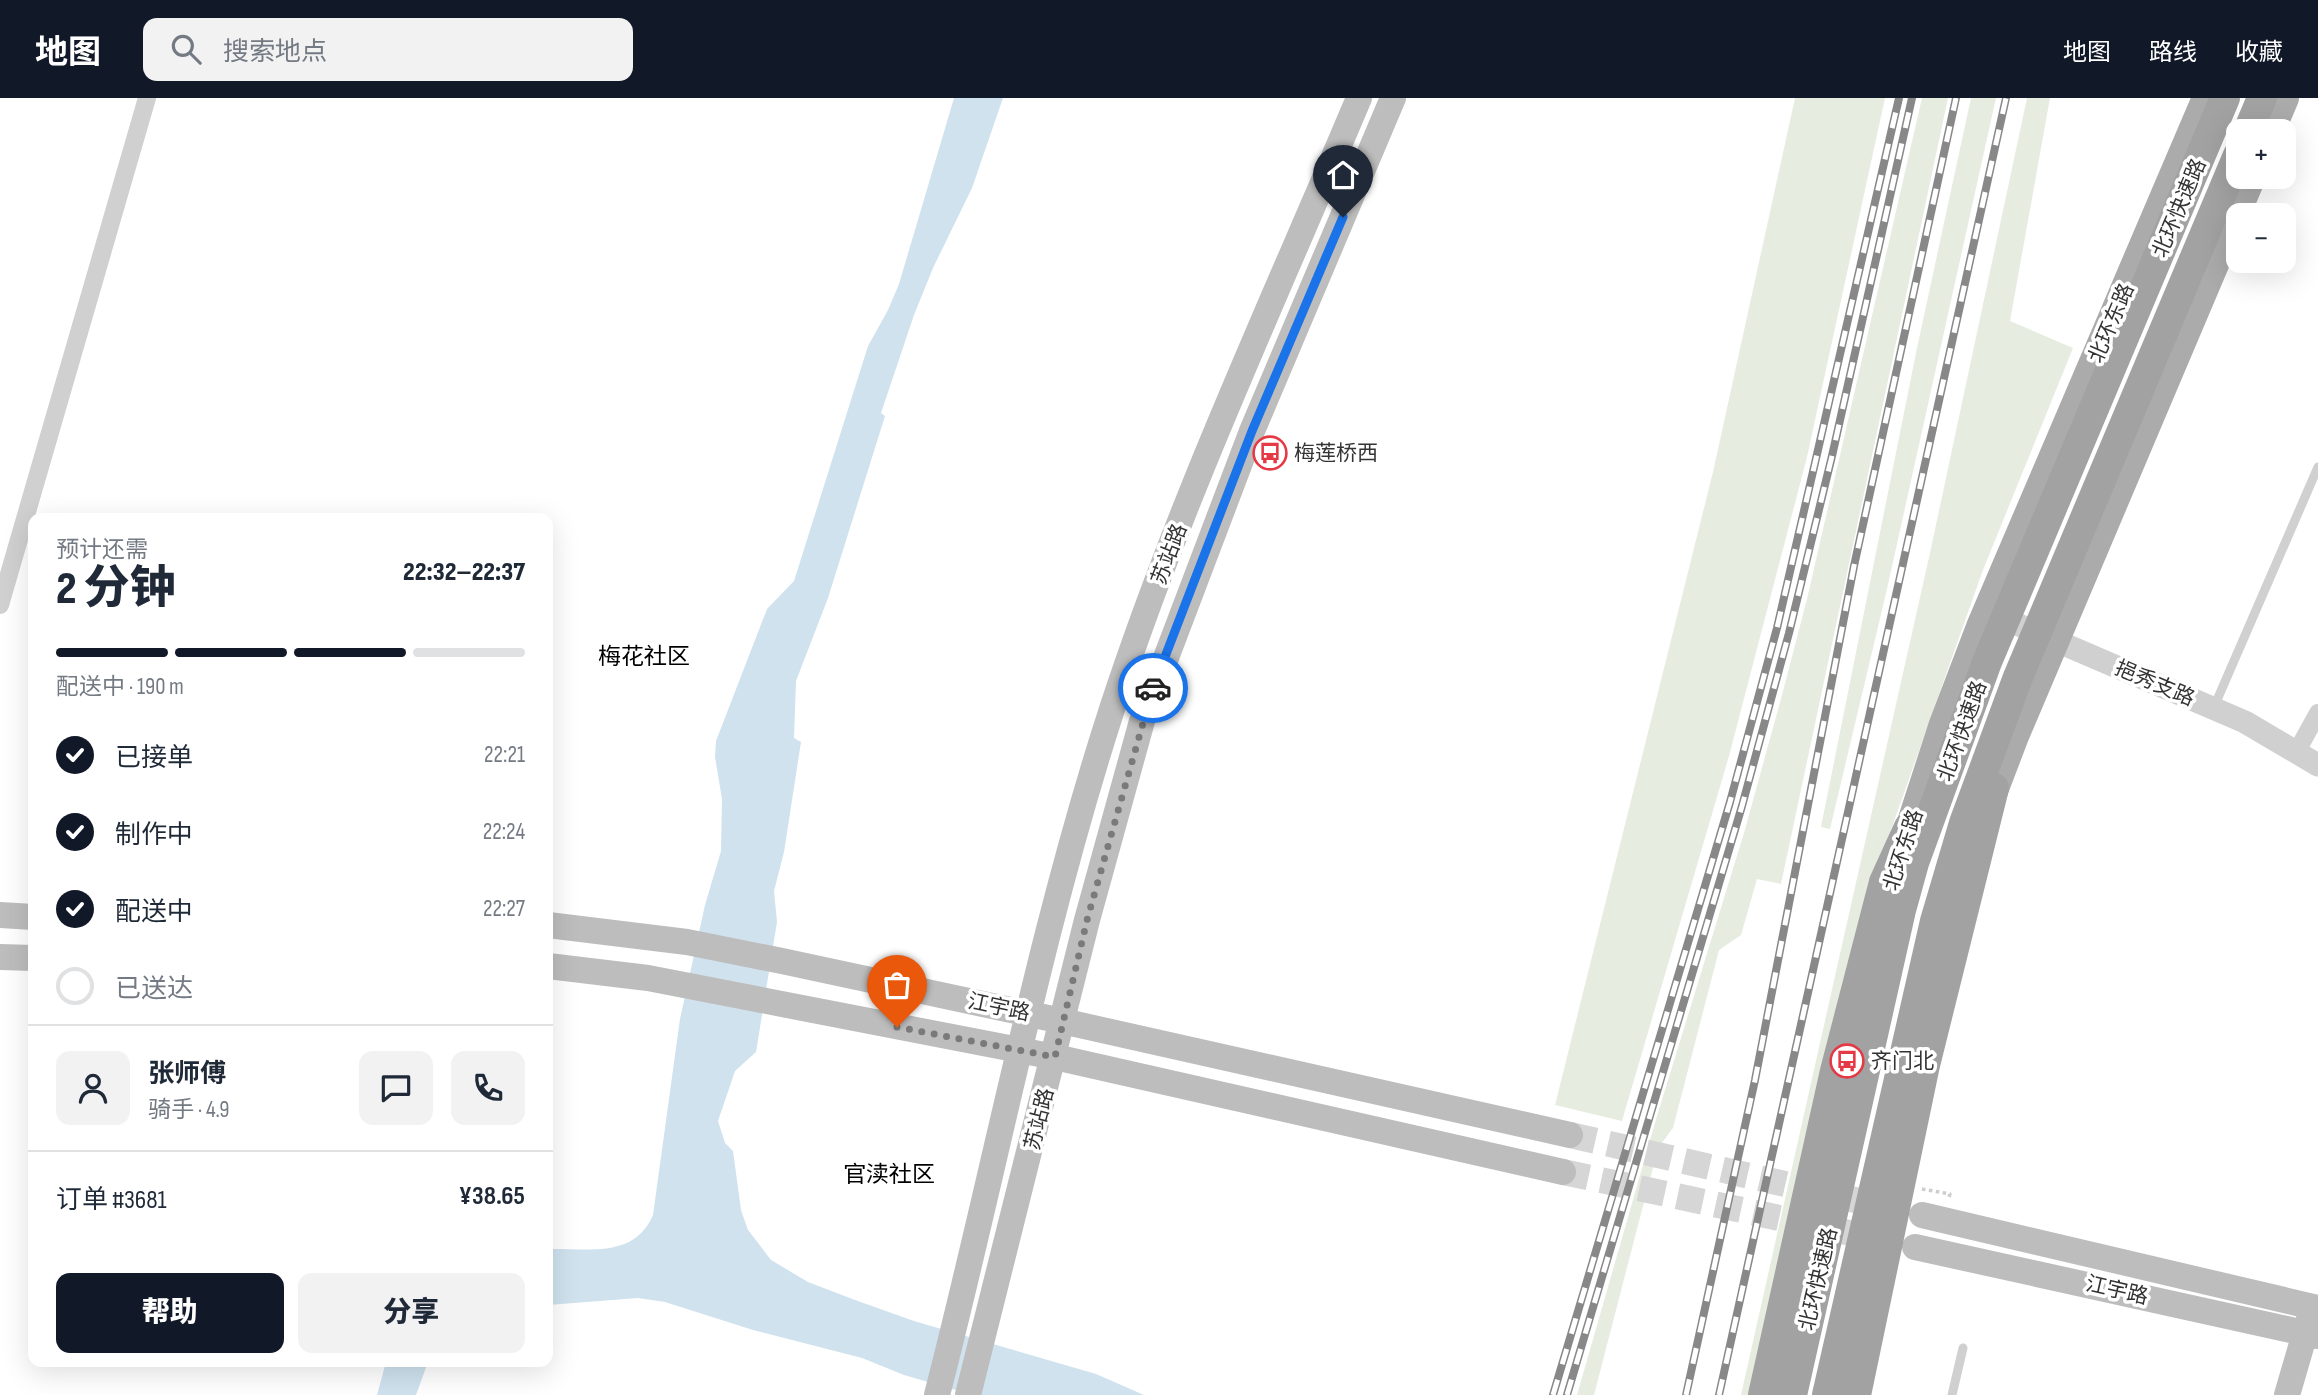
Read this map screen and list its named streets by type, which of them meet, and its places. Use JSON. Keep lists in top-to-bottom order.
{
  "streets": {
    "highway": ["北环快速路"],
    "main road": ["北环东路", "苏站路", "江宇路"],
    "street": ["挹秀支路"]
  },
  "crossings": [
    ["北环东路", "挹秀支路"],
    ["苏站路", "江宇路"]
  ],
  "districts": ["梅花社区", "官渎社区"],
  "places": {
    "bus stop": ["梅莲桥西", "齐门北"]
  },
  "page": {
    "header": "地图",
    "search": "搜索地点",
    "nav": ["地图", "路线", "收藏"],
    "map_buttons": ["+", "−"],
    "heading": ["2 分钟", "预计还需", "22:32–22:37"],
    "panel": [
      "张师傅",
      "骑手 · 4.9",
      "订单 #3681",
      "¥38.65"
    ],
    "bar": "配送中 · 190 m",
    "list": [
      ["已接单", "22:21"],
      ["制作中", "22:24"],
      ["配送中", "22:27"],
      "已送达"
    ],
    "buttons": ["帮助", "分享"]
  }
}
